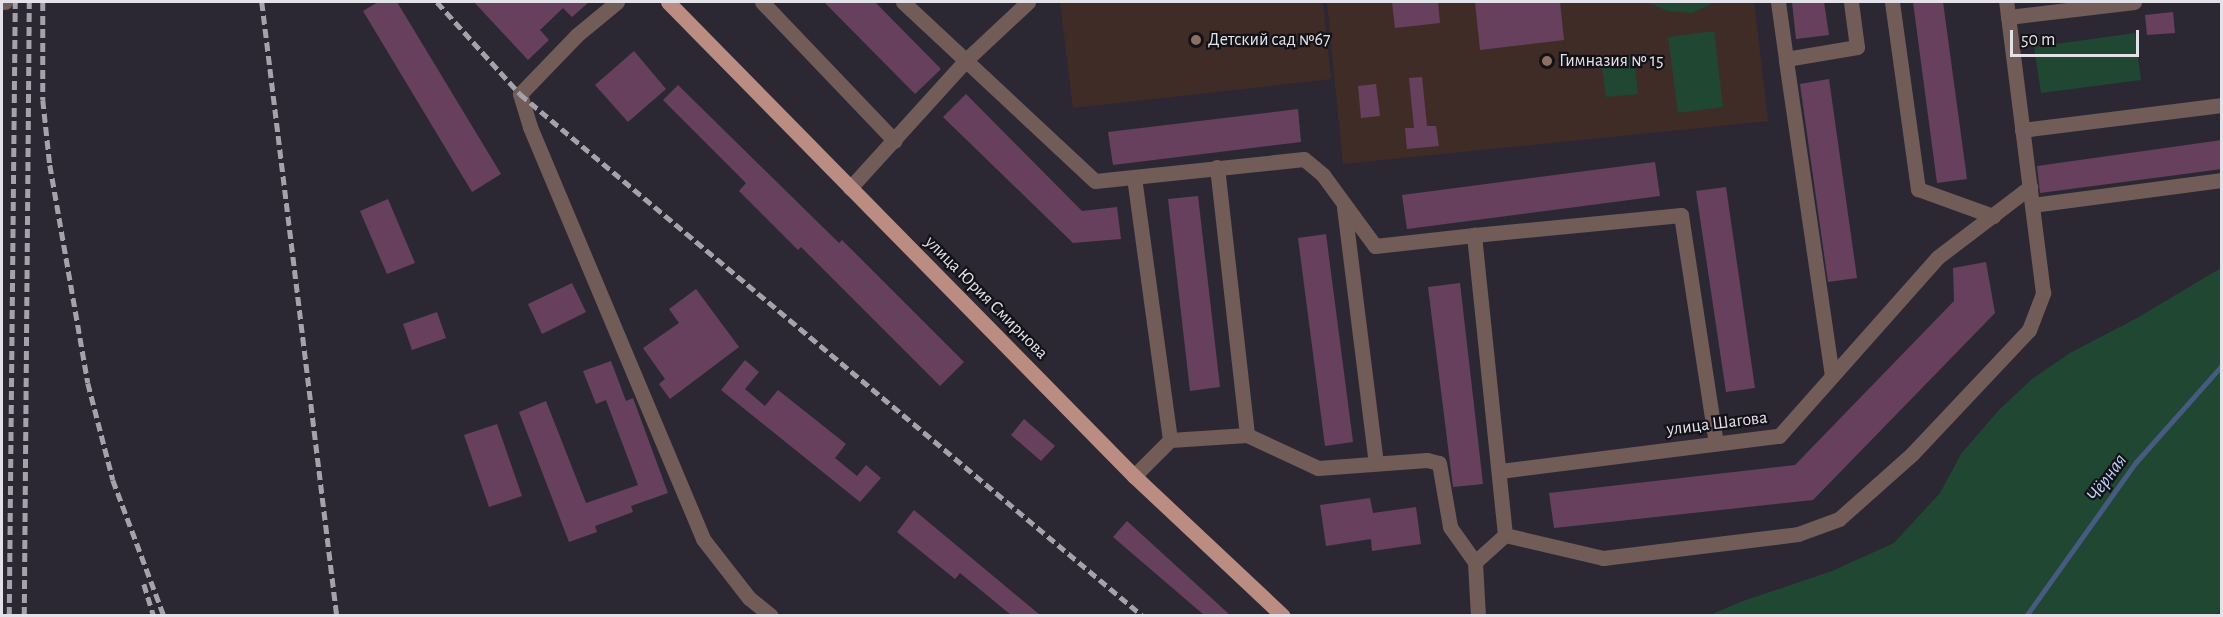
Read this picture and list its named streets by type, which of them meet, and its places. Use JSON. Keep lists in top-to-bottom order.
{
  "streets": {
    "main road": ["улица Юрия Смирнова"],
    "lane": ["улица Шагова"]
  },
  "water": ["Чёрная"],
  "places": ["Детский сад №67", "Гимназия № 15"],
  "scale_bar": "50 m"
}
